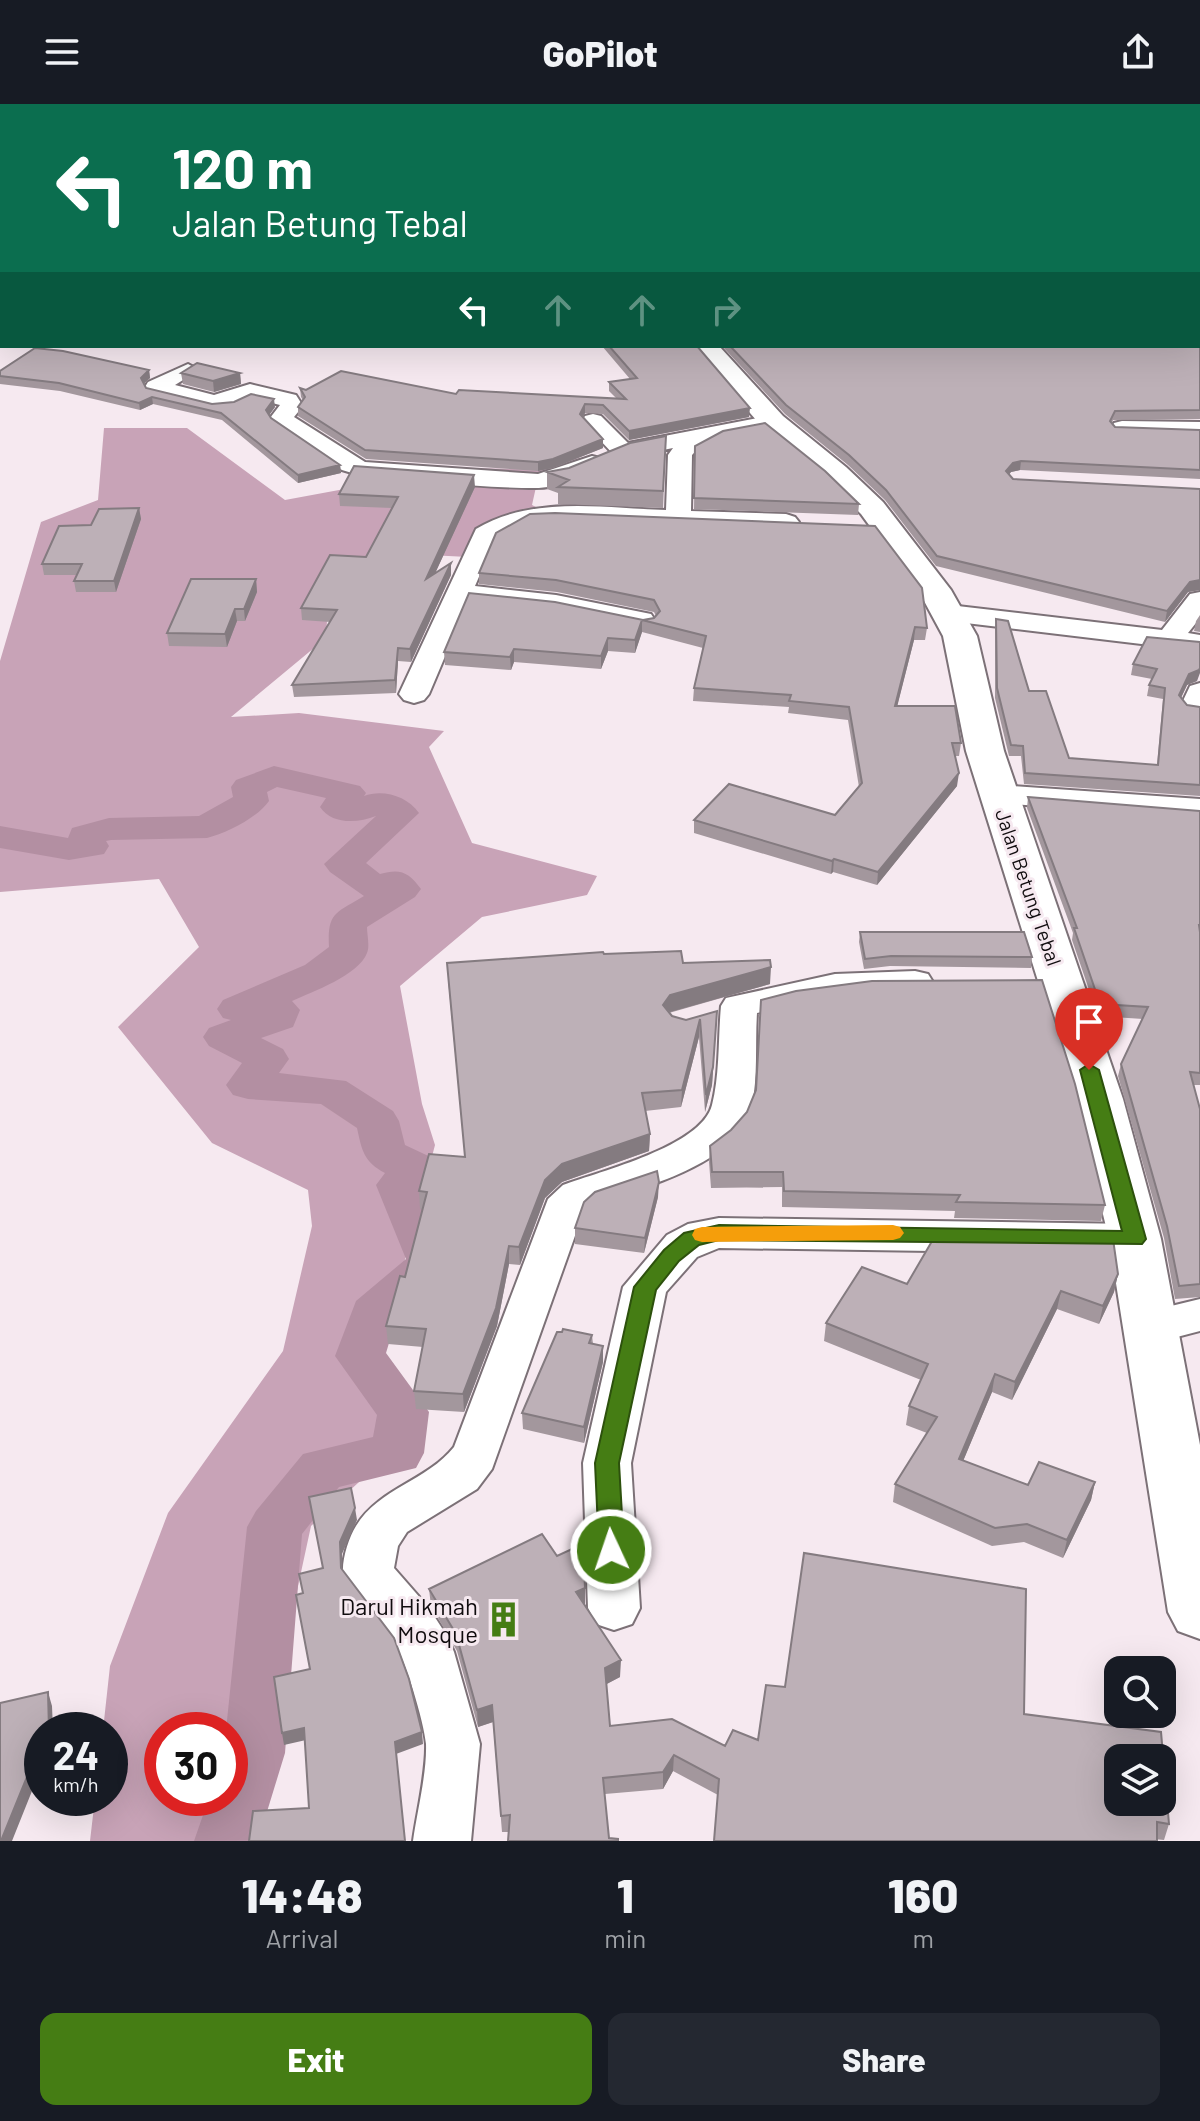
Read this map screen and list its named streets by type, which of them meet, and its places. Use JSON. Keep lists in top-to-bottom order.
{
  "streets": {
    "street": ["Jalan Betung Tebal"]
  },
  "places": {
    "building": ["Darul Hikmah Mosque"]
  },
  "page": {
    "header": "GoPilot",
    "turn": ["120 m", "Jalan Betung Tebal"],
    "speed": "24 km/h",
    "limit": "30",
    "eta": [
      "14:48",
      "Arrival",
      "1",
      "min",
      "160",
      "m"
    ],
    "buttons": ["Exit", "Share"]
  }
}
